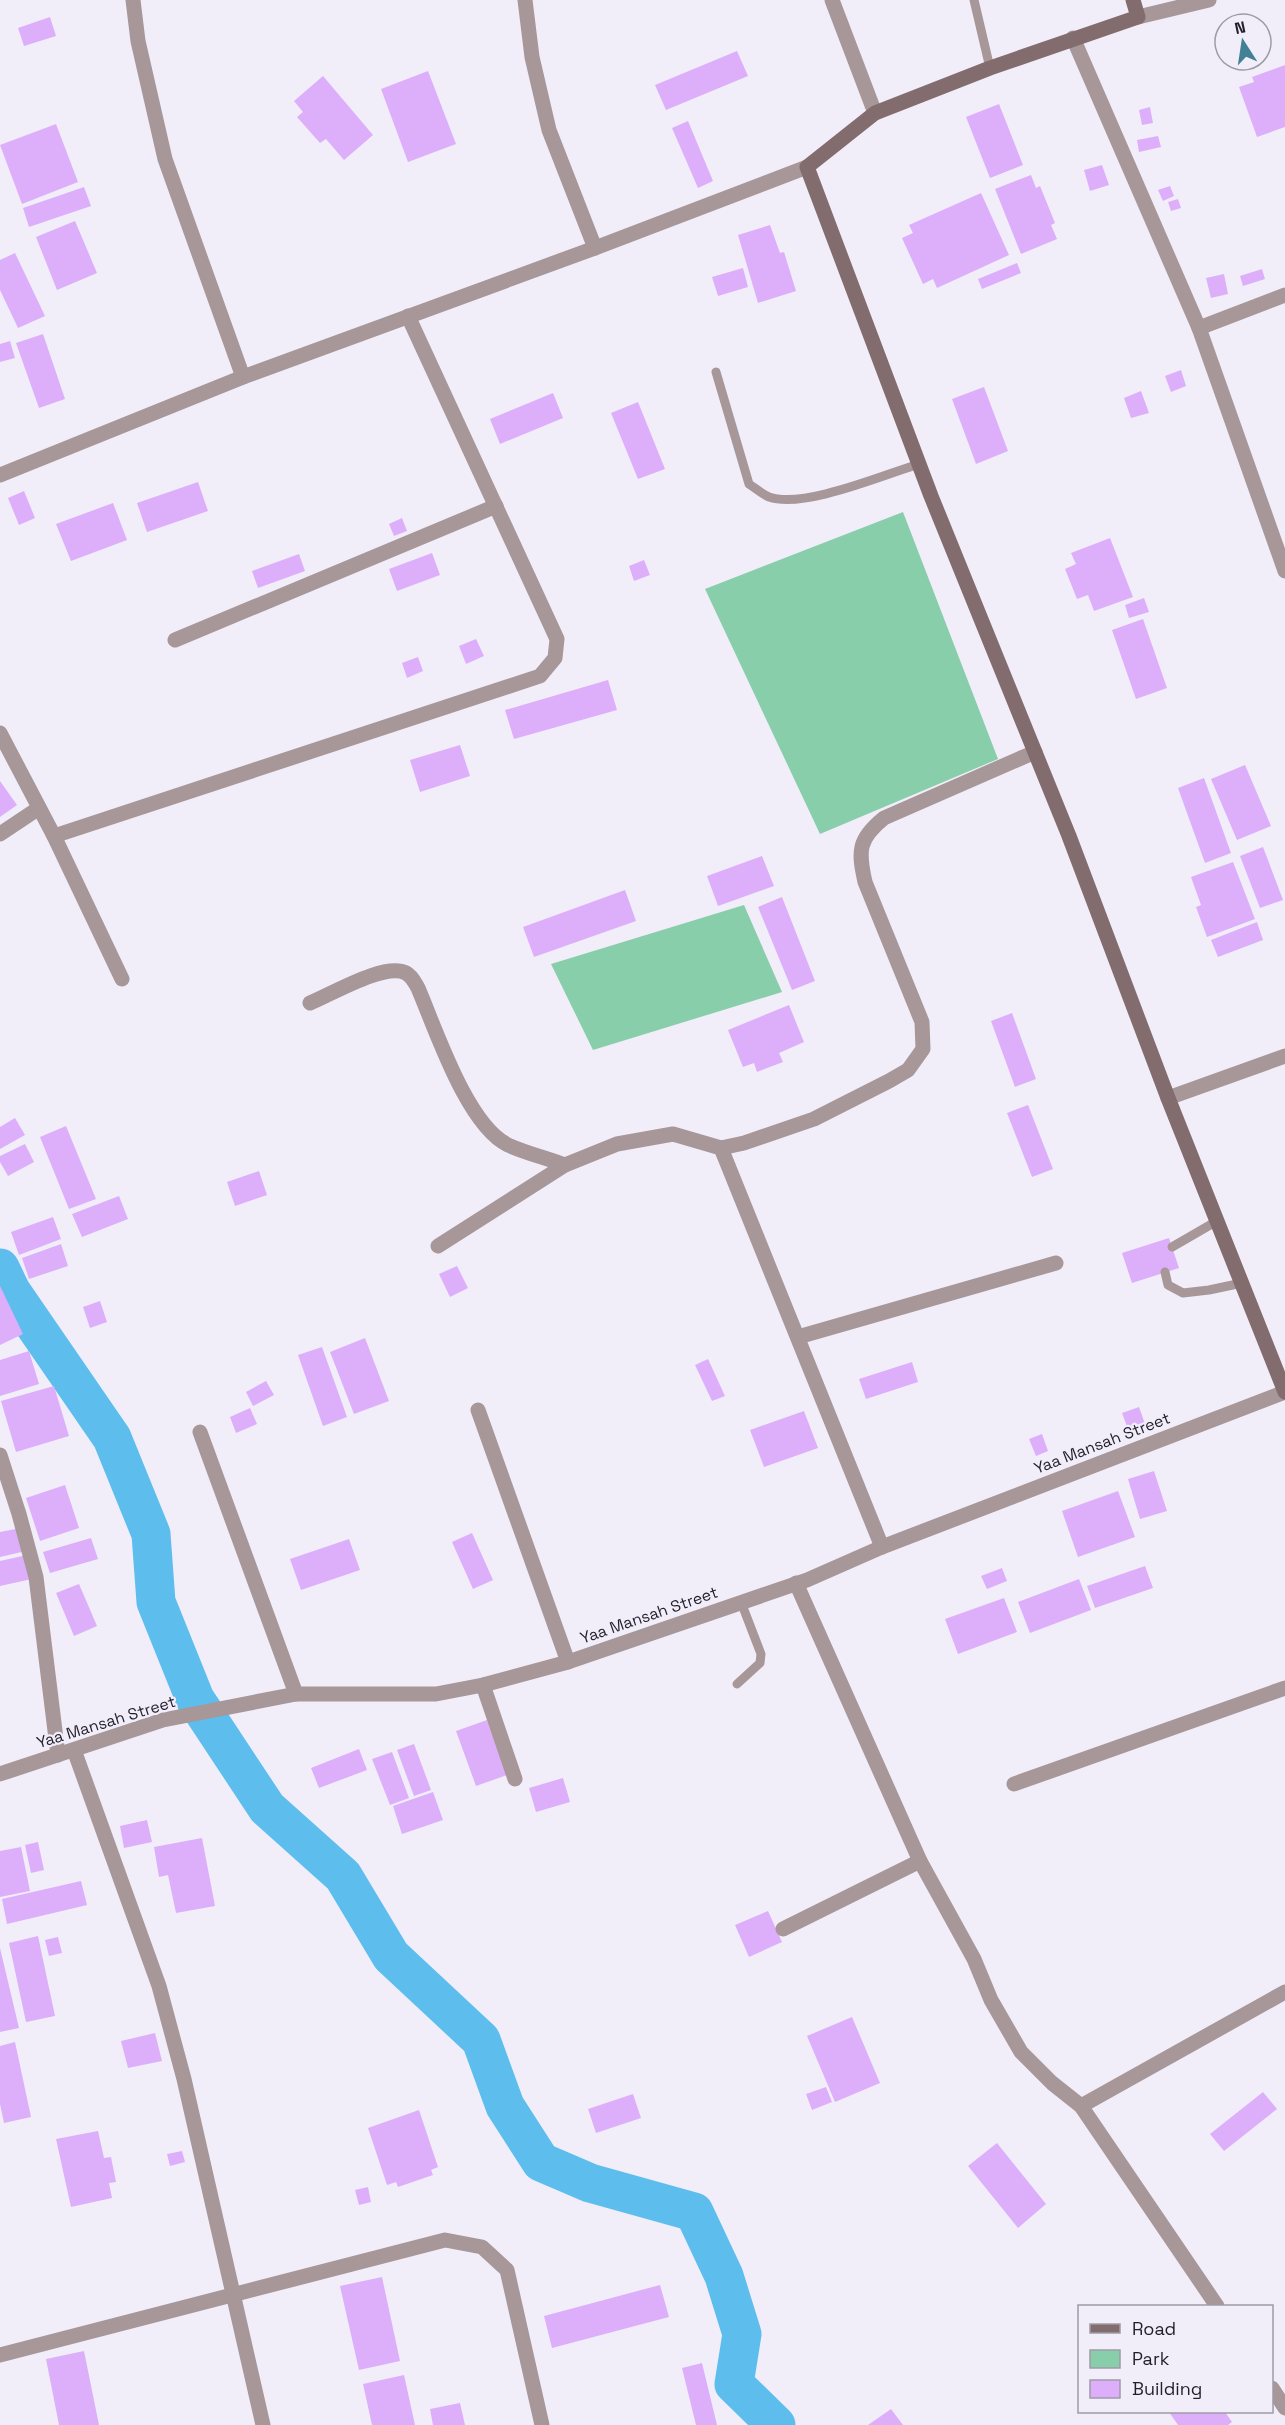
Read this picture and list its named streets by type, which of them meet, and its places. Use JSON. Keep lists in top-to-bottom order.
{
  "streets": {
    "street": ["Yaa Mansah Street"]
  },
  "legend": ["Road", "Park", "Building"],
  "north": "top"
}
